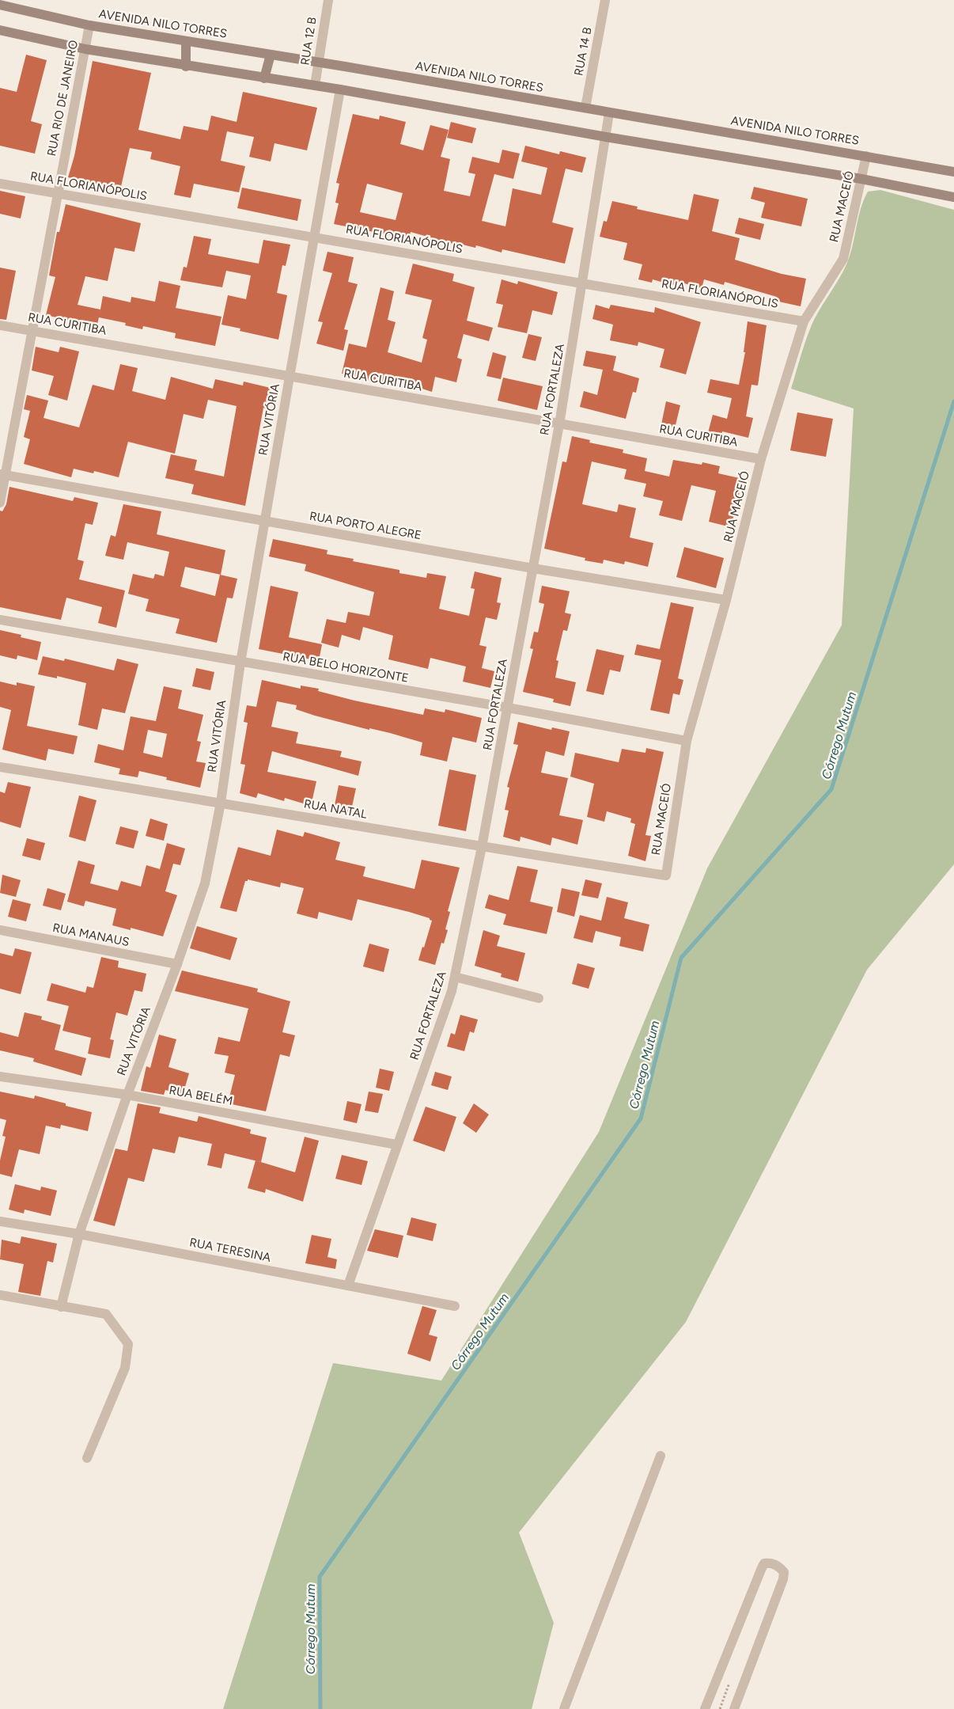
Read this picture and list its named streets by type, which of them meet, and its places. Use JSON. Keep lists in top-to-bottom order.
{
  "streets": {
    "main road": ["AVENIDA NILO TORRES"],
    "street": [
      "RUA 12 B",
      "RUA 14 B",
      "RUA RIO DE JANEIRO",
      "RUA FLORIANÓPOLIS",
      "RUA MACEIÓ",
      "RUA CURITIBA",
      "RUA FORTALEZA",
      "RUA VITÓRIA",
      "RUA PORTO ALEGRE",
      "RUA BELO HORIZONTE",
      "RUA NATAL",
      "RUA MANAUS",
      "RUA BELÉM",
      "RUA TERESINA"
    ]
  },
  "crossings": [
    ["AVENIDA NILO TORRES", "RUA 12 B"],
    ["AVENIDA NILO TORRES", "RUA 14 B"],
    ["AVENIDA NILO TORRES", "RUA RIO DE JANEIRO"],
    ["AVENIDA NILO TORRES", "RUA MACEIÓ"],
    ["AVENIDA NILO TORRES", "RUA FORTALEZA"],
    ["RUA RIO DE JANEIRO", "RUA FLORIANÓPOLIS"],
    ["RUA RIO DE JANEIRO", "RUA CURITIBA"],
    ["RUA RIO DE JANEIRO", "RUA PORTO ALEGRE"],
    ["RUA FLORIANÓPOLIS", "RUA MACEIÓ"],
    ["RUA FLORIANÓPOLIS", "RUA FORTALEZA"],
    ["RUA FLORIANÓPOLIS", "RUA VITÓRIA"],
    ["RUA MACEIÓ", "RUA CURITIBA"],
    ["RUA MACEIÓ", "RUA PORTO ALEGRE"],
    ["RUA MACEIÓ", "RUA BELO HORIZONTE"],
    ["RUA MACEIÓ", "RUA NATAL"],
    ["RUA CURITIBA", "RUA FORTALEZA"],
    ["RUA CURITIBA", "RUA VITÓRIA"],
    ["RUA FORTALEZA", "RUA PORTO ALEGRE"],
    ["RUA FORTALEZA", "RUA BELO HORIZONTE"],
    ["RUA FORTALEZA", "RUA NATAL"],
    ["RUA FORTALEZA", "RUA BELÉM"],
    ["RUA FORTALEZA", "RUA TERESINA"],
    ["RUA VITÓRIA", "RUA PORTO ALEGRE"],
    ["RUA VITÓRIA", "RUA BELO HORIZONTE"],
    ["RUA VITÓRIA", "RUA NATAL"],
    ["RUA VITÓRIA", "RUA MANAUS"],
    ["RUA VITÓRIA", "RUA BELÉM"],
    ["RUA VITÓRIA", "RUA TERESINA"]
  ],
  "water": ["Córrego Mutum"]
}
